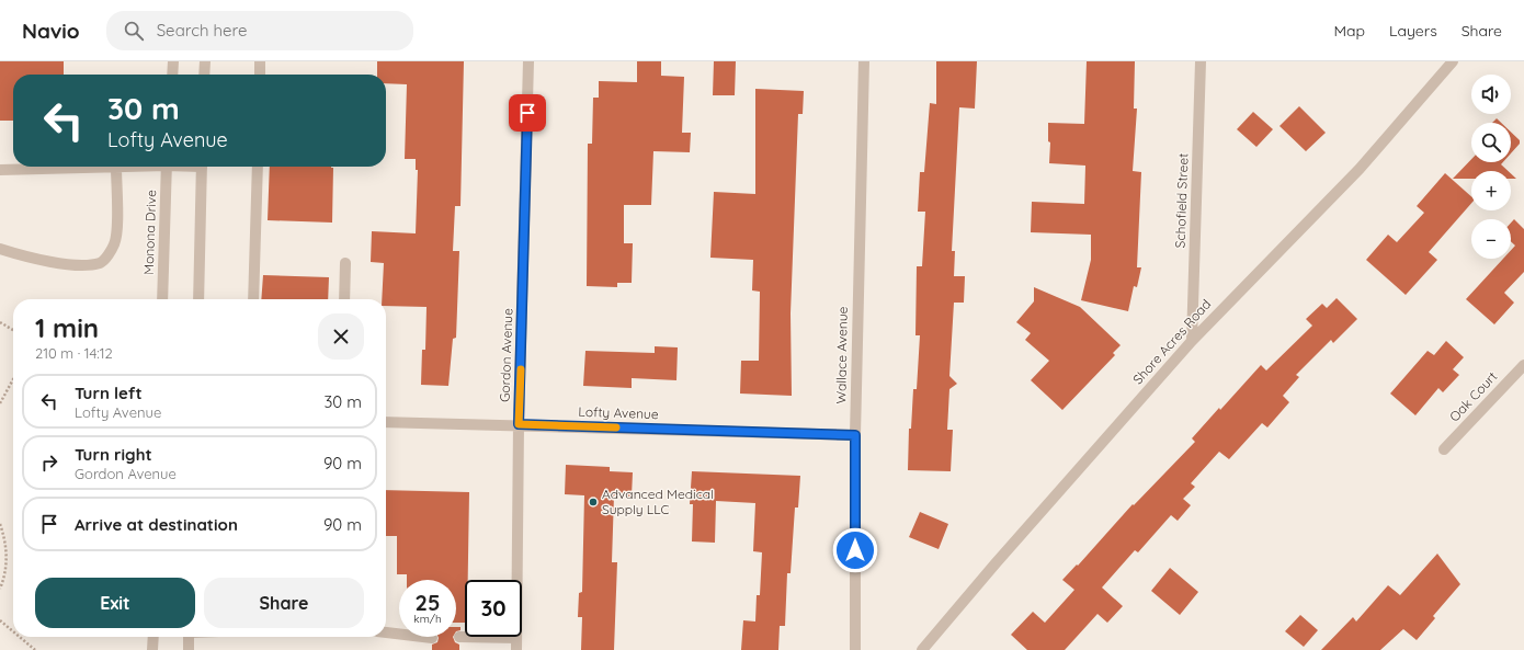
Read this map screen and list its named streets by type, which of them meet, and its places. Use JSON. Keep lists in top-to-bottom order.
{
  "streets": {
    "street": [
      "Schofield Street",
      "Monona Drive",
      "Shore Acres Road",
      "Gordon Avenue",
      "Wallace Avenue",
      "Oak Court",
      "Lofty Avenue"
    ]
  },
  "crossings": [
    ["Schofield Street", "Shore Acres Road"],
    ["Gordon Avenue", "Lofty Avenue"],
    ["Wallace Avenue", "Lofty Avenue"]
  ],
  "places": ["Advanced Medical Supply LLC"],
  "page": {
    "header": "Navio",
    "search": "Search here",
    "nav": ["Map", "Layers", "Share"],
    "map_buttons": ["+", "−"],
    "turn": ["30 m", "Lofty Avenue"],
    "heading": ["1 min", "210 m · 14:12"],
    "list": [
      {
        "name": "Turn left",
        "note": "Lofty Avenue",
        "value": "30 m"
      },
      {
        "name": "Turn right",
        "note": "Gordon Avenue",
        "value": "90 m"
      },
      {
        "name": "Arrive at destination",
        "value": "90 m"
      }
    ],
    "buttons": ["Exit", "Share"],
    "speed": "25 km/h",
    "limit": "30"
  }
}
